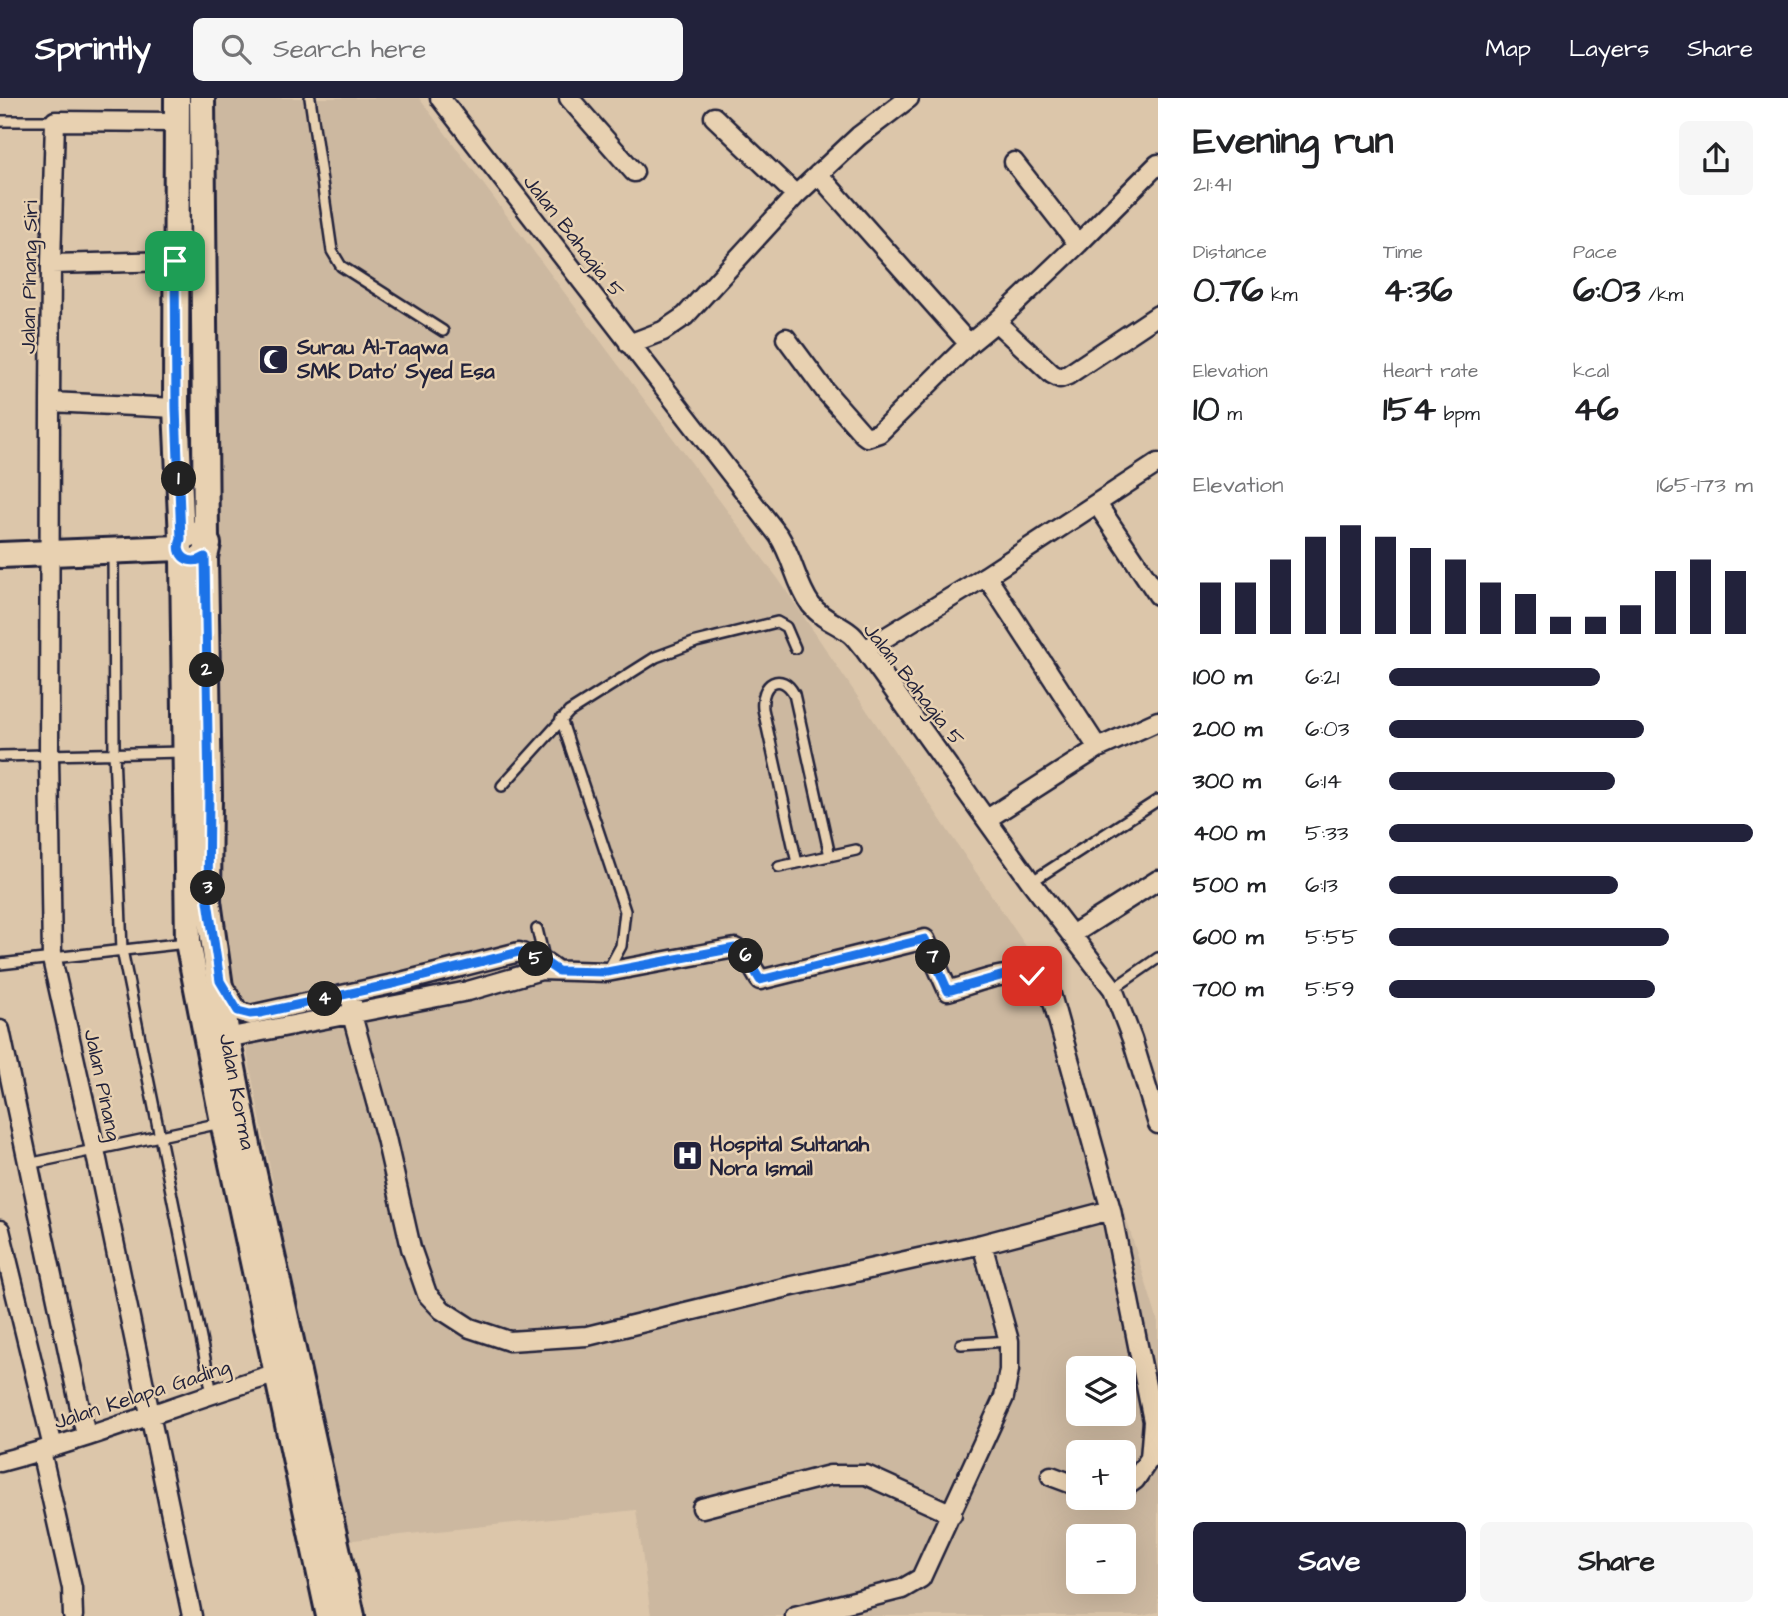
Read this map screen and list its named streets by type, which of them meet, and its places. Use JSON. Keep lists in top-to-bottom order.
{
  "streets": {
    "street": [
      "Jalan Bahagia 5",
      "Jalan Pinang Siri",
      "Jalan Pinang",
      "Jalan Korma",
      "Jalan Kelapa Gading"
    ]
  },
  "crossings": [
    ["Jalan Pinang Siri", "Jalan Pinang"],
    ["Jalan Pinang", "Jalan Kelapa Gading"],
    ["Jalan Korma", "Jalan Kelapa Gading"]
  ],
  "places": {
    "mosque": ["Surau Al-Taqwa SMK Dato’ Syed Esa"],
    "hospital": ["Hospital Sultanah Nora Ismail"]
  },
  "page": {
    "header": "Sprintly",
    "search": "Search here",
    "nav": ["Map", "Layers", "Share"],
    "heading": ["Evening run", "21:41"],
    "stats": [
      ["Distance", "0.76 km"],
      ["Time", "4:36"],
      ["Pace", "6:03 /km"],
      ["Elevation", "10 m"],
      ["Heart rate", "154 bpm"],
      ["kcal", "46"]
    ],
    "chart": ["Elevation", "165–173 m"],
    "pins": [
      "1",
      "2",
      "3",
      "6",
      "7",
      "5",
      "4"
    ],
    "list": [
      {
        "name": "100 m",
        "note": "6:21"
      },
      {
        "name": "200 m",
        "note": "6:03"
      },
      {
        "name": "300 m",
        "note": "6:14"
      },
      {
        "name": "400 m",
        "note": "5:33"
      },
      {
        "name": "500 m",
        "note": "6:13"
      },
      {
        "name": "600 m",
        "note": "5:55"
      },
      {
        "name": "700 m",
        "note": "5:59"
      }
    ],
    "map_buttons": ["+", "−"],
    "buttons": ["Save", "Share"]
  }
}
